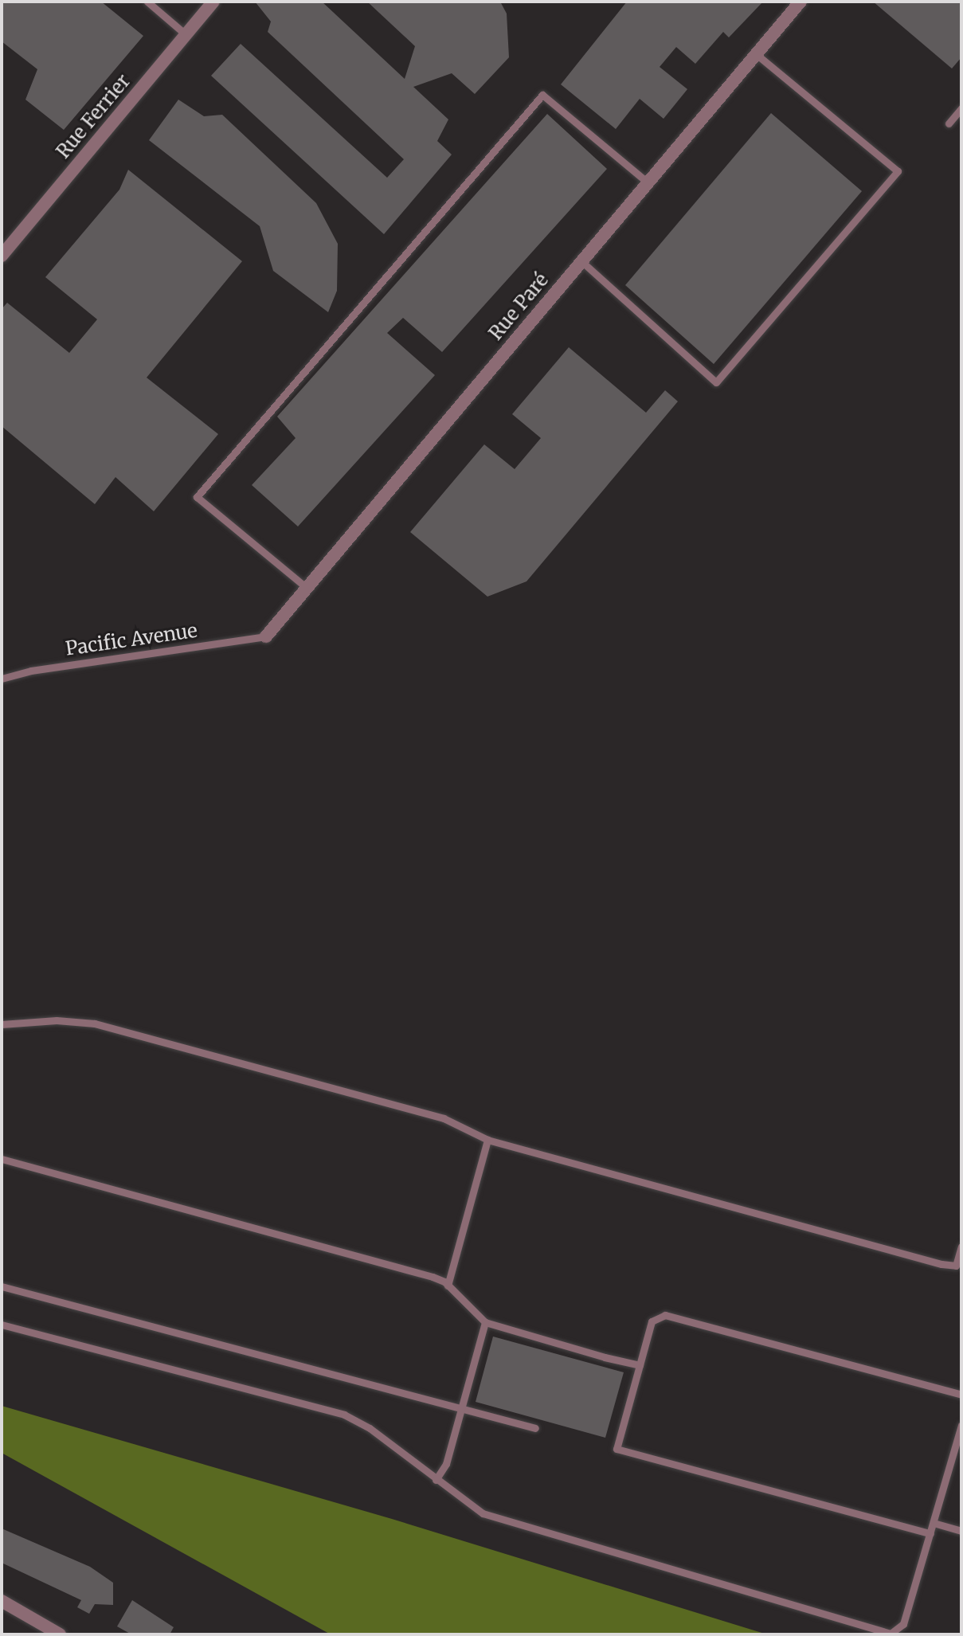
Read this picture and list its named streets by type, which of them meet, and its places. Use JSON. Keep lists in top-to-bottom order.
{
  "streets": {
    "street": ["Rue Ferrier", "Rue Paré"],
    "lane": ["Pacific Avenue"]
  },
  "crossings": [
    ["Rue Paré", "Pacific Avenue"]
  ]
}
